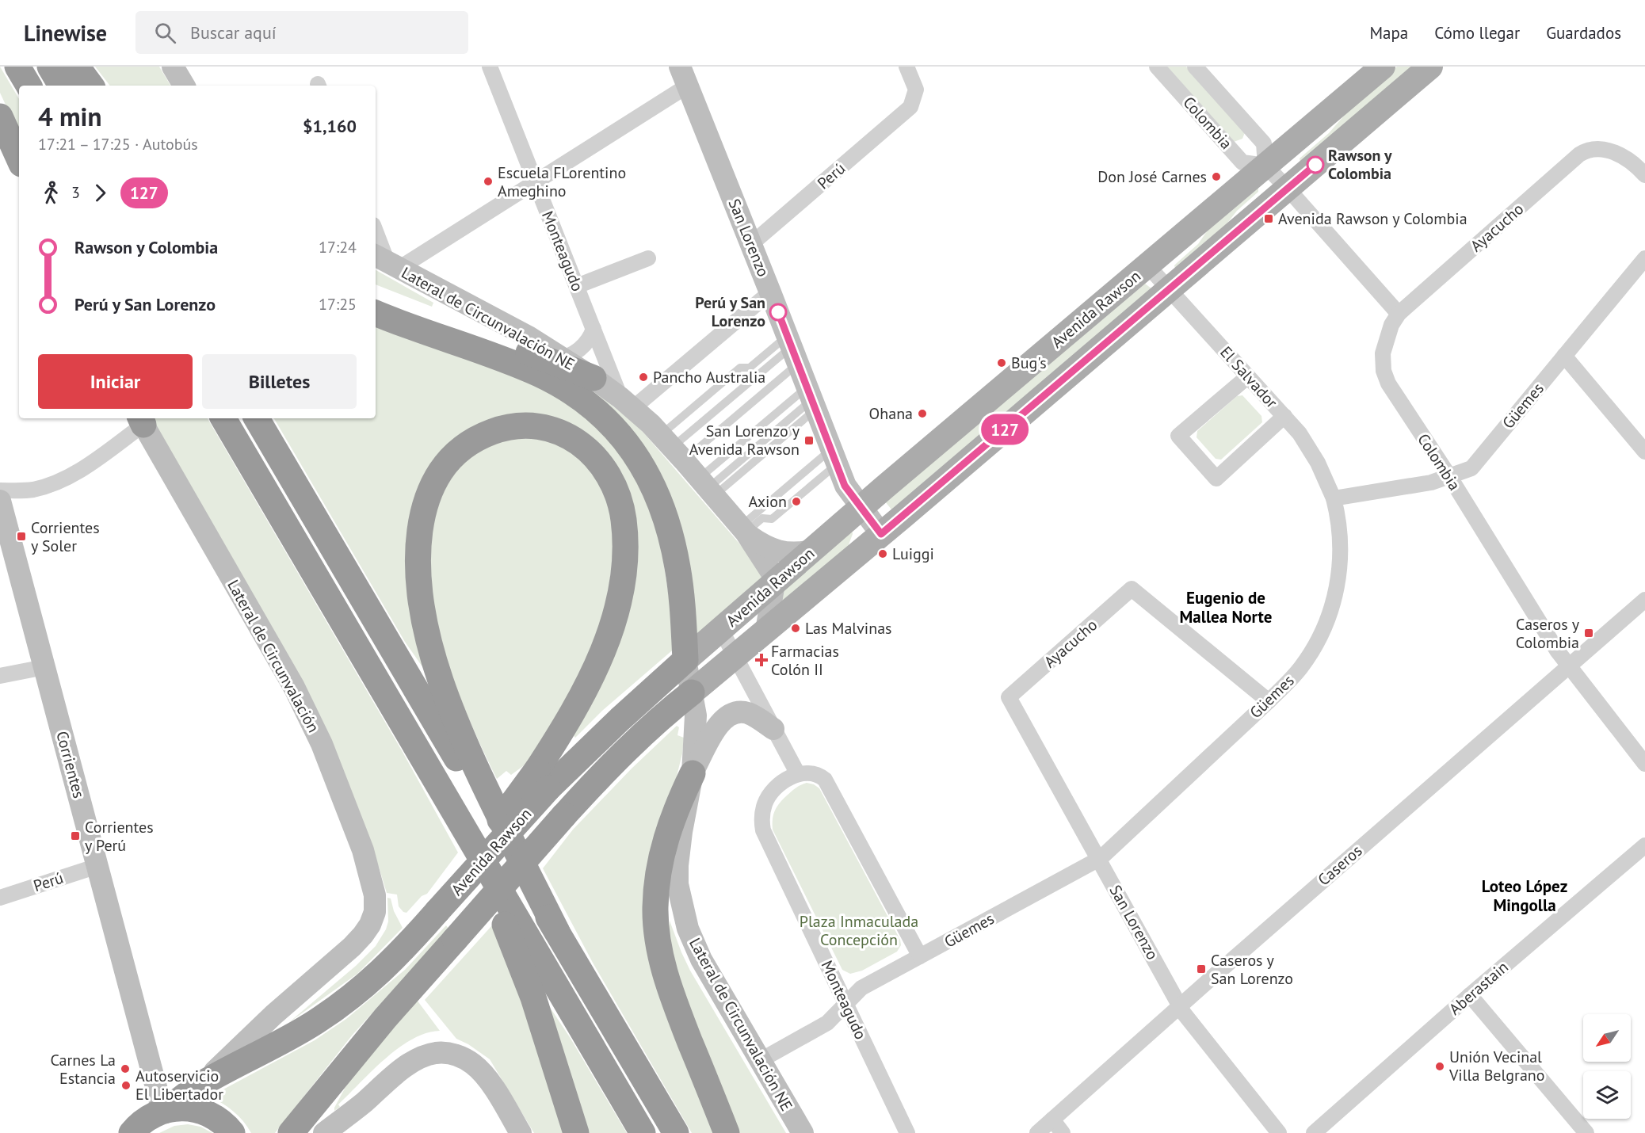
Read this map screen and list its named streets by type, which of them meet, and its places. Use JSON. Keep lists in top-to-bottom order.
{
  "streets": {
    "highway": ["Avenida Rawson"],
    "street": [
      "Colombia",
      "Perú",
      "Ayacucho",
      "San Lorenzo",
      "Monteagudo",
      "Lateral de Circunvalación NE",
      "El Salvador",
      "Güemes",
      "Lateral de Circunvalación",
      "Corrientes",
      "Caseros",
      "Aberastain"
    ]
  },
  "crossings": [
    ["Colombia", "Ayacucho"],
    ["Colombia", "Avenida Rawson"],
    ["Colombia", "Güemes"],
    ["Colombia", "Caseros"],
    ["Perú", "San Lorenzo"],
    ["Perú", "Corrientes"],
    ["Ayacucho", "San Lorenzo"],
    ["Ayacucho", "Güemes"],
    ["San Lorenzo", "Avenida Rawson"],
    ["San Lorenzo", "Güemes"],
    ["San Lorenzo", "Caseros"],
    ["Monteagudo", "Güemes"],
    ["Avenida Rawson", "Lateral de Circunvalación NE"],
    ["Avenida Rawson", "El Salvador"],
    ["Avenida Rawson", "Lateral de Circunvalación"],
    ["Avenida Rawson", "Corrientes"],
    ["Lateral de Circunvalación NE", "Güemes"],
    ["El Salvador", "Güemes"]
  ],
  "districts": ["Eugenio de Mallea Norte", "Loteo López Mingolla"],
  "parks": ["Plaza Inmaculada Concepción"],
  "places": {
    "other": [
      "Rawson y Colombia",
      "Don José Carnes",
      "Escuela FLorentino Ameghino",
      "Perú y San Lorenzo",
      "Bug's",
      "Pancho Australia",
      "Ohana",
      "Axion",
      "Luiggi",
      "Las Malvinas",
      "Unión Vecinal Villa Belgrano",
      "Carnes La Estancia",
      "Autoservicio El Libertador"
    ],
    "transit": [
      "Avenida Rawson y Colombia",
      "San Lorenzo y Avenida Rawson",
      "Corrientes y Soler",
      "Caseros y Colombia",
      "Corrientes y Perú",
      "Caseros y San Lorenzo"
    ],
    "health": ["Farmacias Colón II"]
  },
  "lines": ["bus line 127"],
  "north": "bottom left",
  "page": {
    "header": "Linewise",
    "search": "Buscar aquí",
    "nav": ["Mapa", "Cómo llegar", "Guardados"],
    "on_map": "127",
    "heading": ["4 min", "17:21 – 17:25 · Autobús", "$1,160"],
    "legs": ["3", "127"],
    "list": [
      {
        "name": "Rawson y Colombia",
        "value": "17:24"
      },
      {
        "name": "Perú y San Lorenzo",
        "value": "17:25"
      }
    ],
    "buttons": ["Iniciar", "Billetes"]
  }
}
